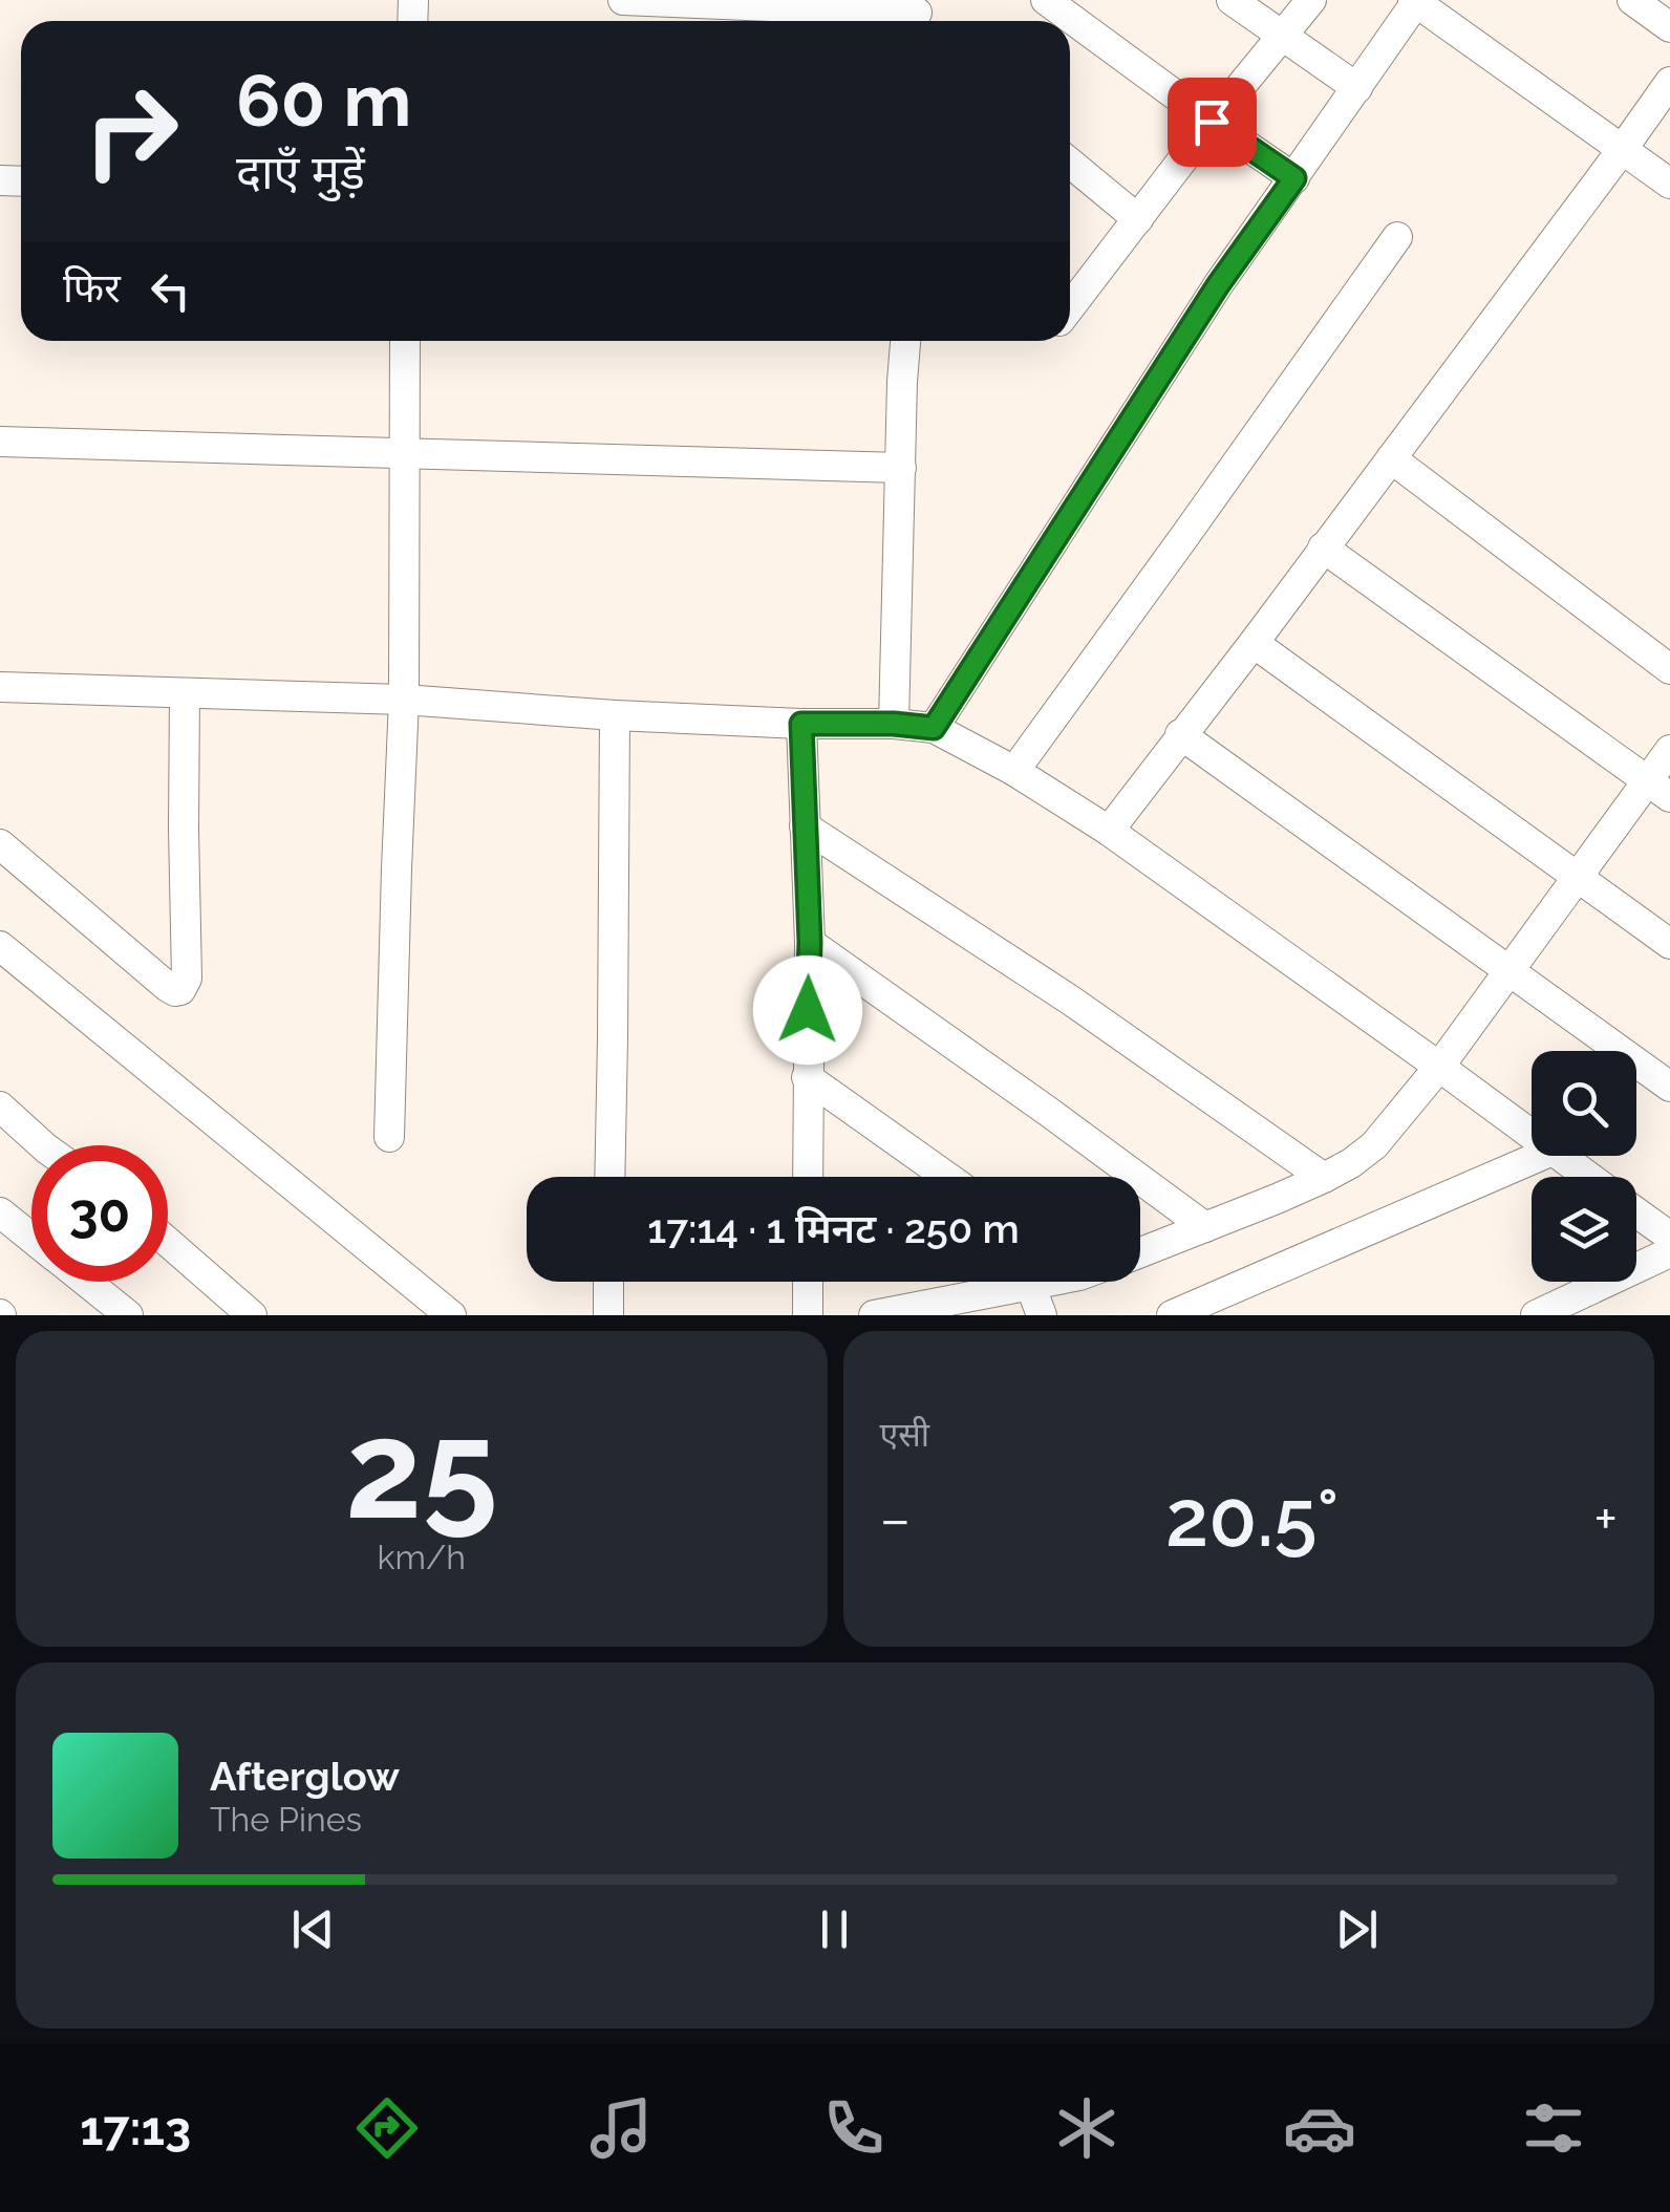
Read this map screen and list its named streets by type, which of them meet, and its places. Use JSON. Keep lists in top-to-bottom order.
{
  "page": {
    "turn": ["60 m", "दाएँ मुड़ें"],
    "then": "फिर",
    "limit": "30",
    "trip": "17:14 · 1 मिनट · 250 m",
    "tile": [
      ["25", "km/h"],
      "एसी"
    ],
    "heat": ["−", "20.5°", "+"],
    "song": ["Afterglow", "The Pines"],
    "tabs": "17:13"
  }
}
